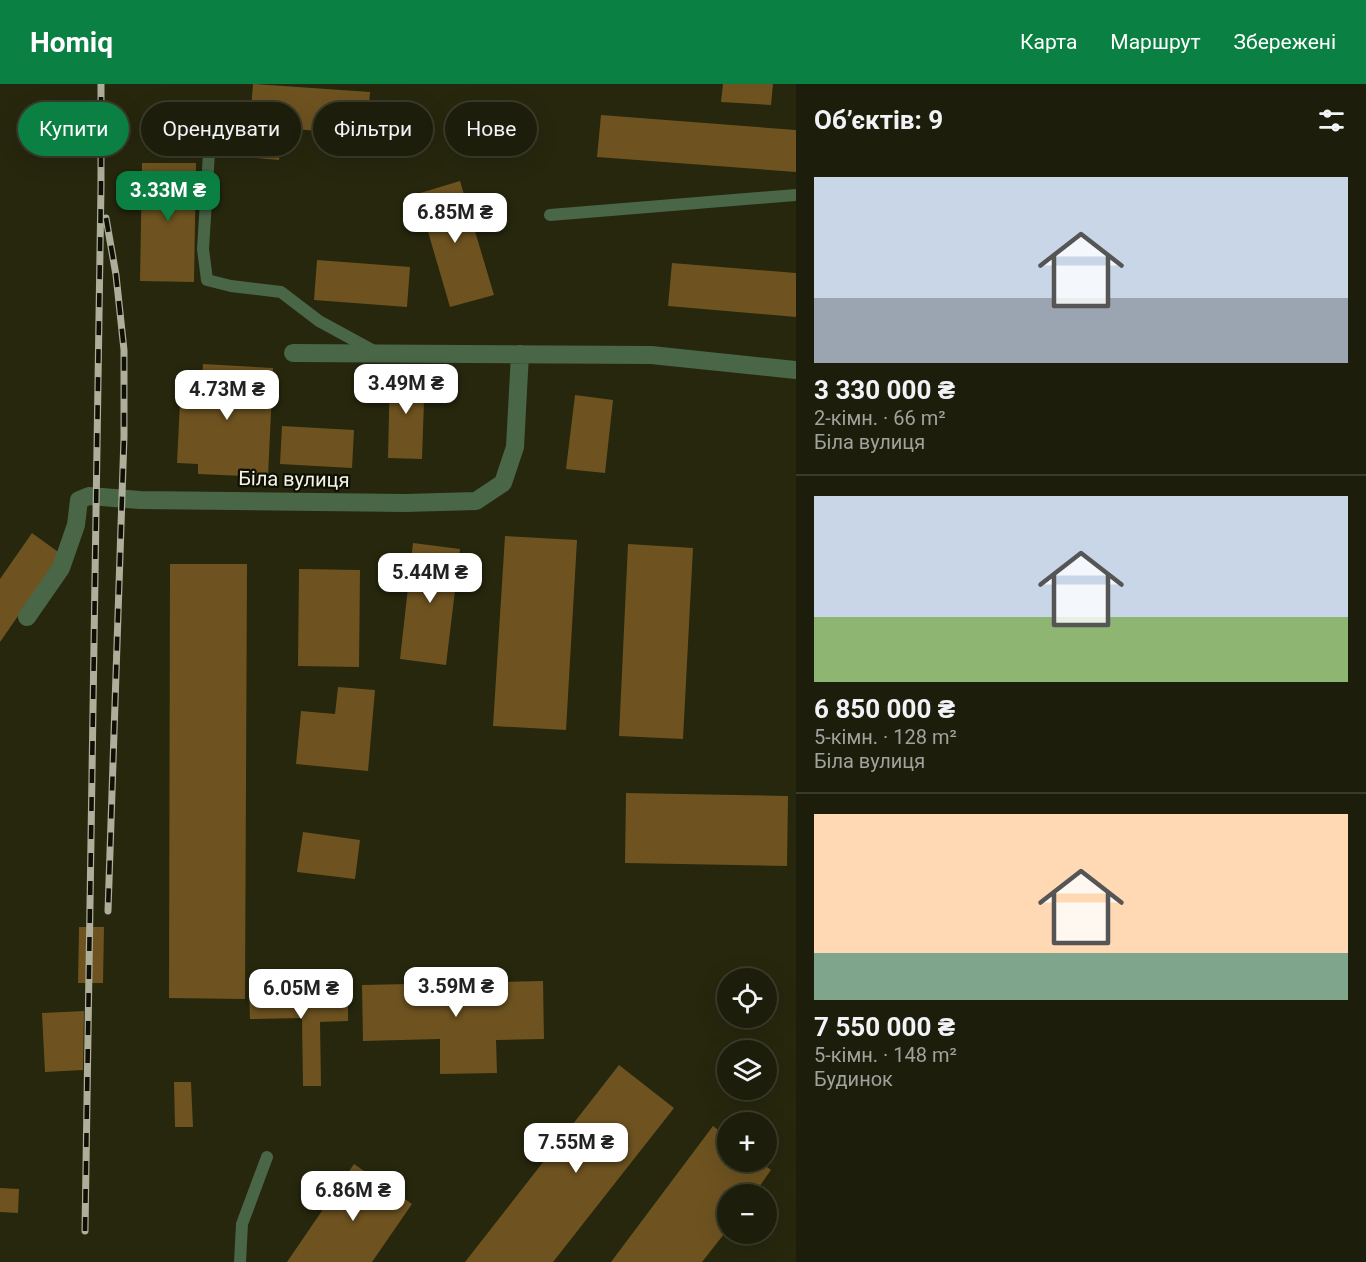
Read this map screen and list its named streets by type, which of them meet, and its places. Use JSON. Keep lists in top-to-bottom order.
{
  "streets": {
    "street": ["Біла вулиця"]
  },
  "page": {
    "header": "Homiq",
    "nav": ["Карта", "Маршрут", "Збережені"],
    "heading": "Об’єктів: 9",
    "chip": [
      "Купити",
      "Орендувати",
      "Фільтри",
      "Нове"
    ],
    "list": [
      {
        "name": "3 330 000 ₴",
        "note": "2-кімн. · 66 m² · Біла вулиця"
      },
      {
        "name": "6 850 000 ₴",
        "note": "5-кімн. · 128 m² · Біла вулиця"
      },
      {
        "name": "7 550 000 ₴",
        "note": "5-кімн. · 148 m² · Будинок"
      }
    ],
    "price": [
      "3.33M ₴",
      "6.85M ₴",
      "3.49M ₴",
      "4.73M ₴",
      "5.44M ₴",
      "3.59M ₴",
      "6.05M ₴",
      "7.55M ₴",
      "6.86M ₴"
    ],
    "map_buttons": ["+", "−"]
  }
}
